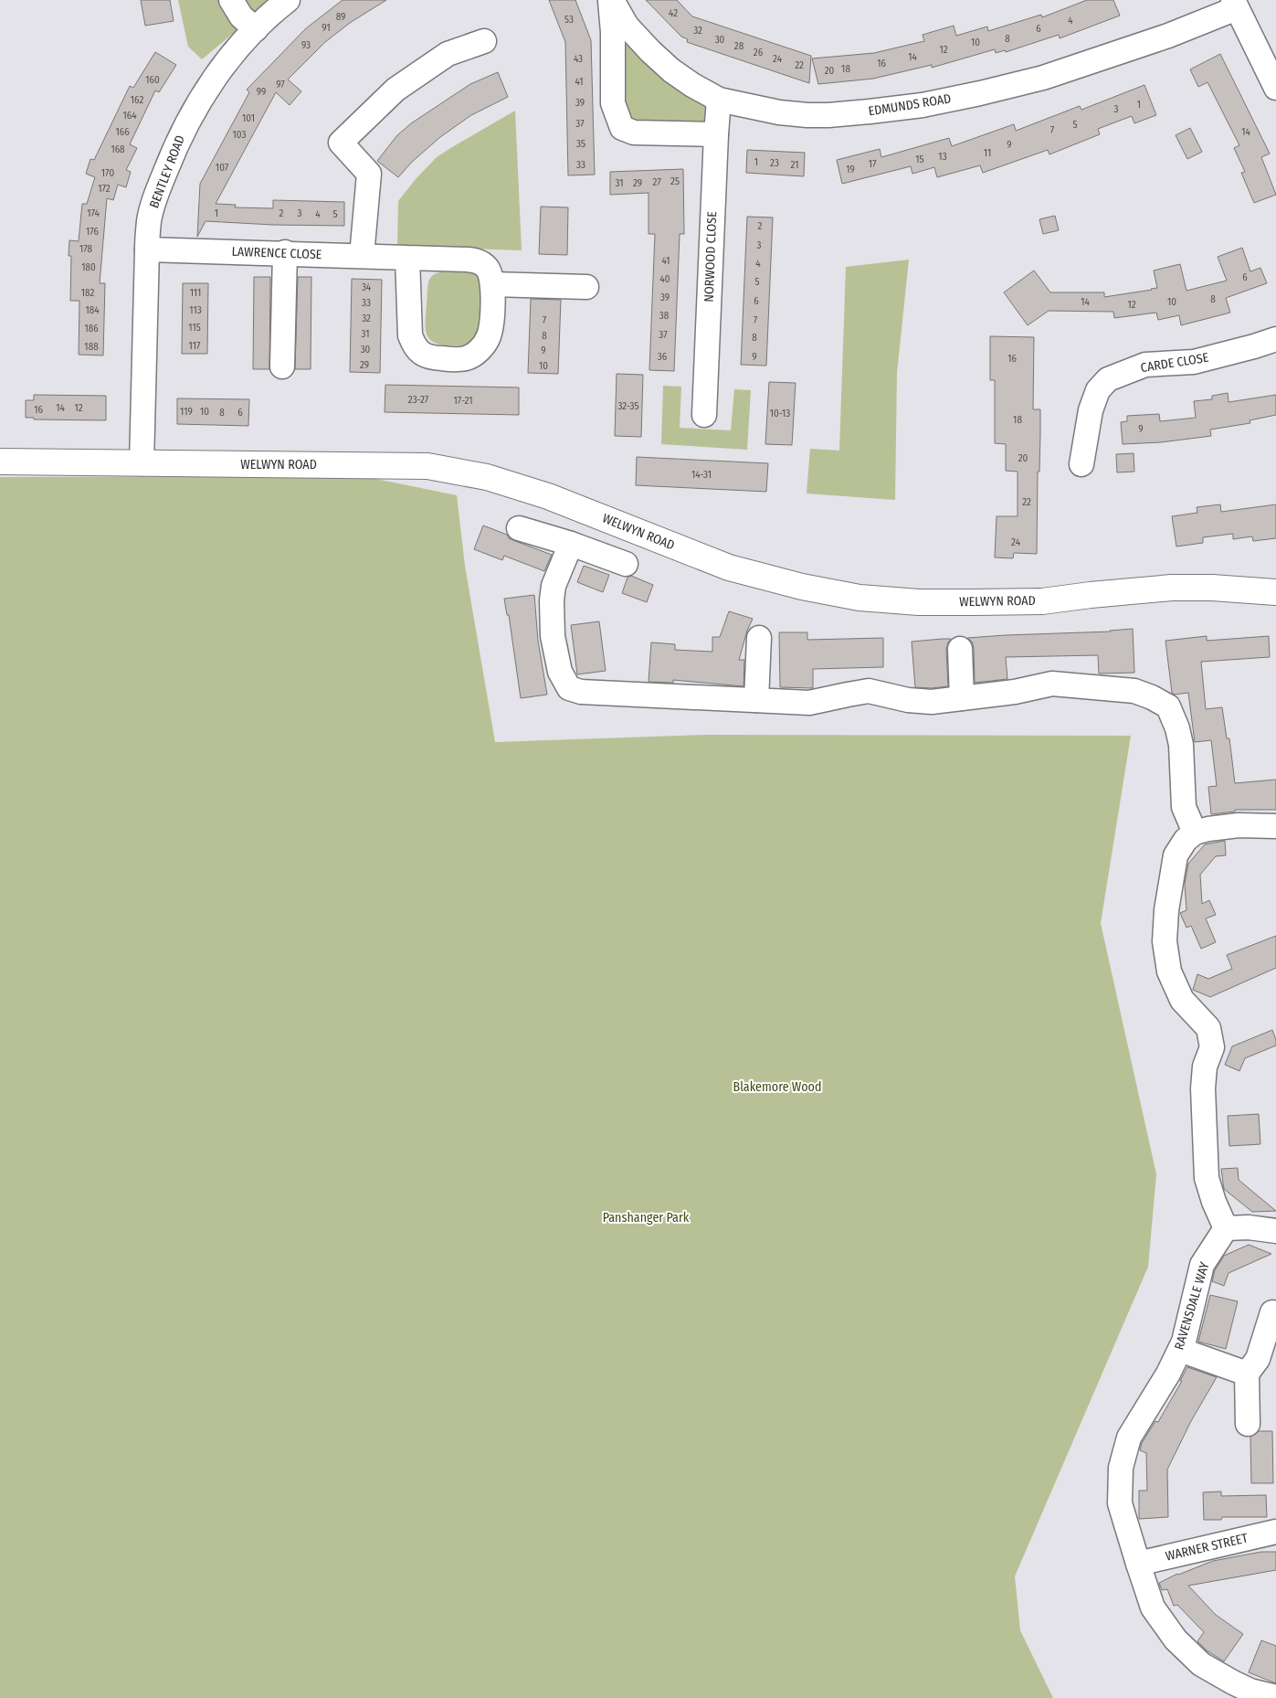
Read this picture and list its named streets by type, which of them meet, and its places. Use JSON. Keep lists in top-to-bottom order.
{
  "streets": {
    "main road": ["WELWYN ROAD"],
    "street": [
      "EDMUNDS ROAD",
      "BENTLEY ROAD",
      "LAWRENCE CLOSE",
      "NORWOOD CLOSE",
      "CARDE CLOSE",
      "RAVENSDALE WAY",
      "WARNER STREET"
    ]
  },
  "crossings": [
    ["EDMUNDS ROAD", "NORWOOD CLOSE"],
    ["BENTLEY ROAD", "LAWRENCE CLOSE"],
    ["BENTLEY ROAD", "WELWYN ROAD"],
    ["RAVENSDALE WAY", "WARNER STREET"]
  ],
  "parks": ["Blakemore Wood", "Panshanger Park"],
  "house_numbers": [
    "42",
    "89",
    "53",
    "4",
    "91",
    "6",
    "32",
    "8",
    "30",
    "10",
    "93",
    "28",
    "12",
    "26",
    "14",
    "43",
    "24",
    "16",
    "22",
    "18",
    "20",
    "160",
    "41",
    "97",
    "99",
    "162",
    "39",
    "1",
    "3",
    "164",
    "101",
    "37",
    "5",
    "7",
    "166",
    "14",
    "103",
    "35",
    "9",
    "168",
    "11",
    "13",
    "15",
    "1",
    "23",
    "17",
    "33",
    "21",
    "107",
    "19",
    "170",
    "25",
    "27",
    "31",
    "29",
    "172",
    "174",
    "1",
    "2",
    "3",
    "4",
    "5",
    "2",
    "176",
    "3",
    "178",
    "41",
    "4",
    "180",
    "6",
    "40",
    "5",
    "34",
    "182",
    "111",
    "39",
    "8",
    "6",
    "14",
    "10",
    "33",
    "12",
    "184",
    "113",
    "38",
    "32",
    "7",
    "7",
    "115",
    "186",
    "31",
    "37",
    "8",
    "8",
    "117",
    "188",
    "30",
    "9",
    "36",
    "9",
    "16",
    "29",
    "10",
    "23-27",
    "17-21",
    "32-35",
    "14",
    "12",
    "16",
    "119",
    "10",
    "8",
    "6",
    "10-13",
    "18",
    "9",
    "20",
    "14-31",
    "22",
    "24"
  ]
}
